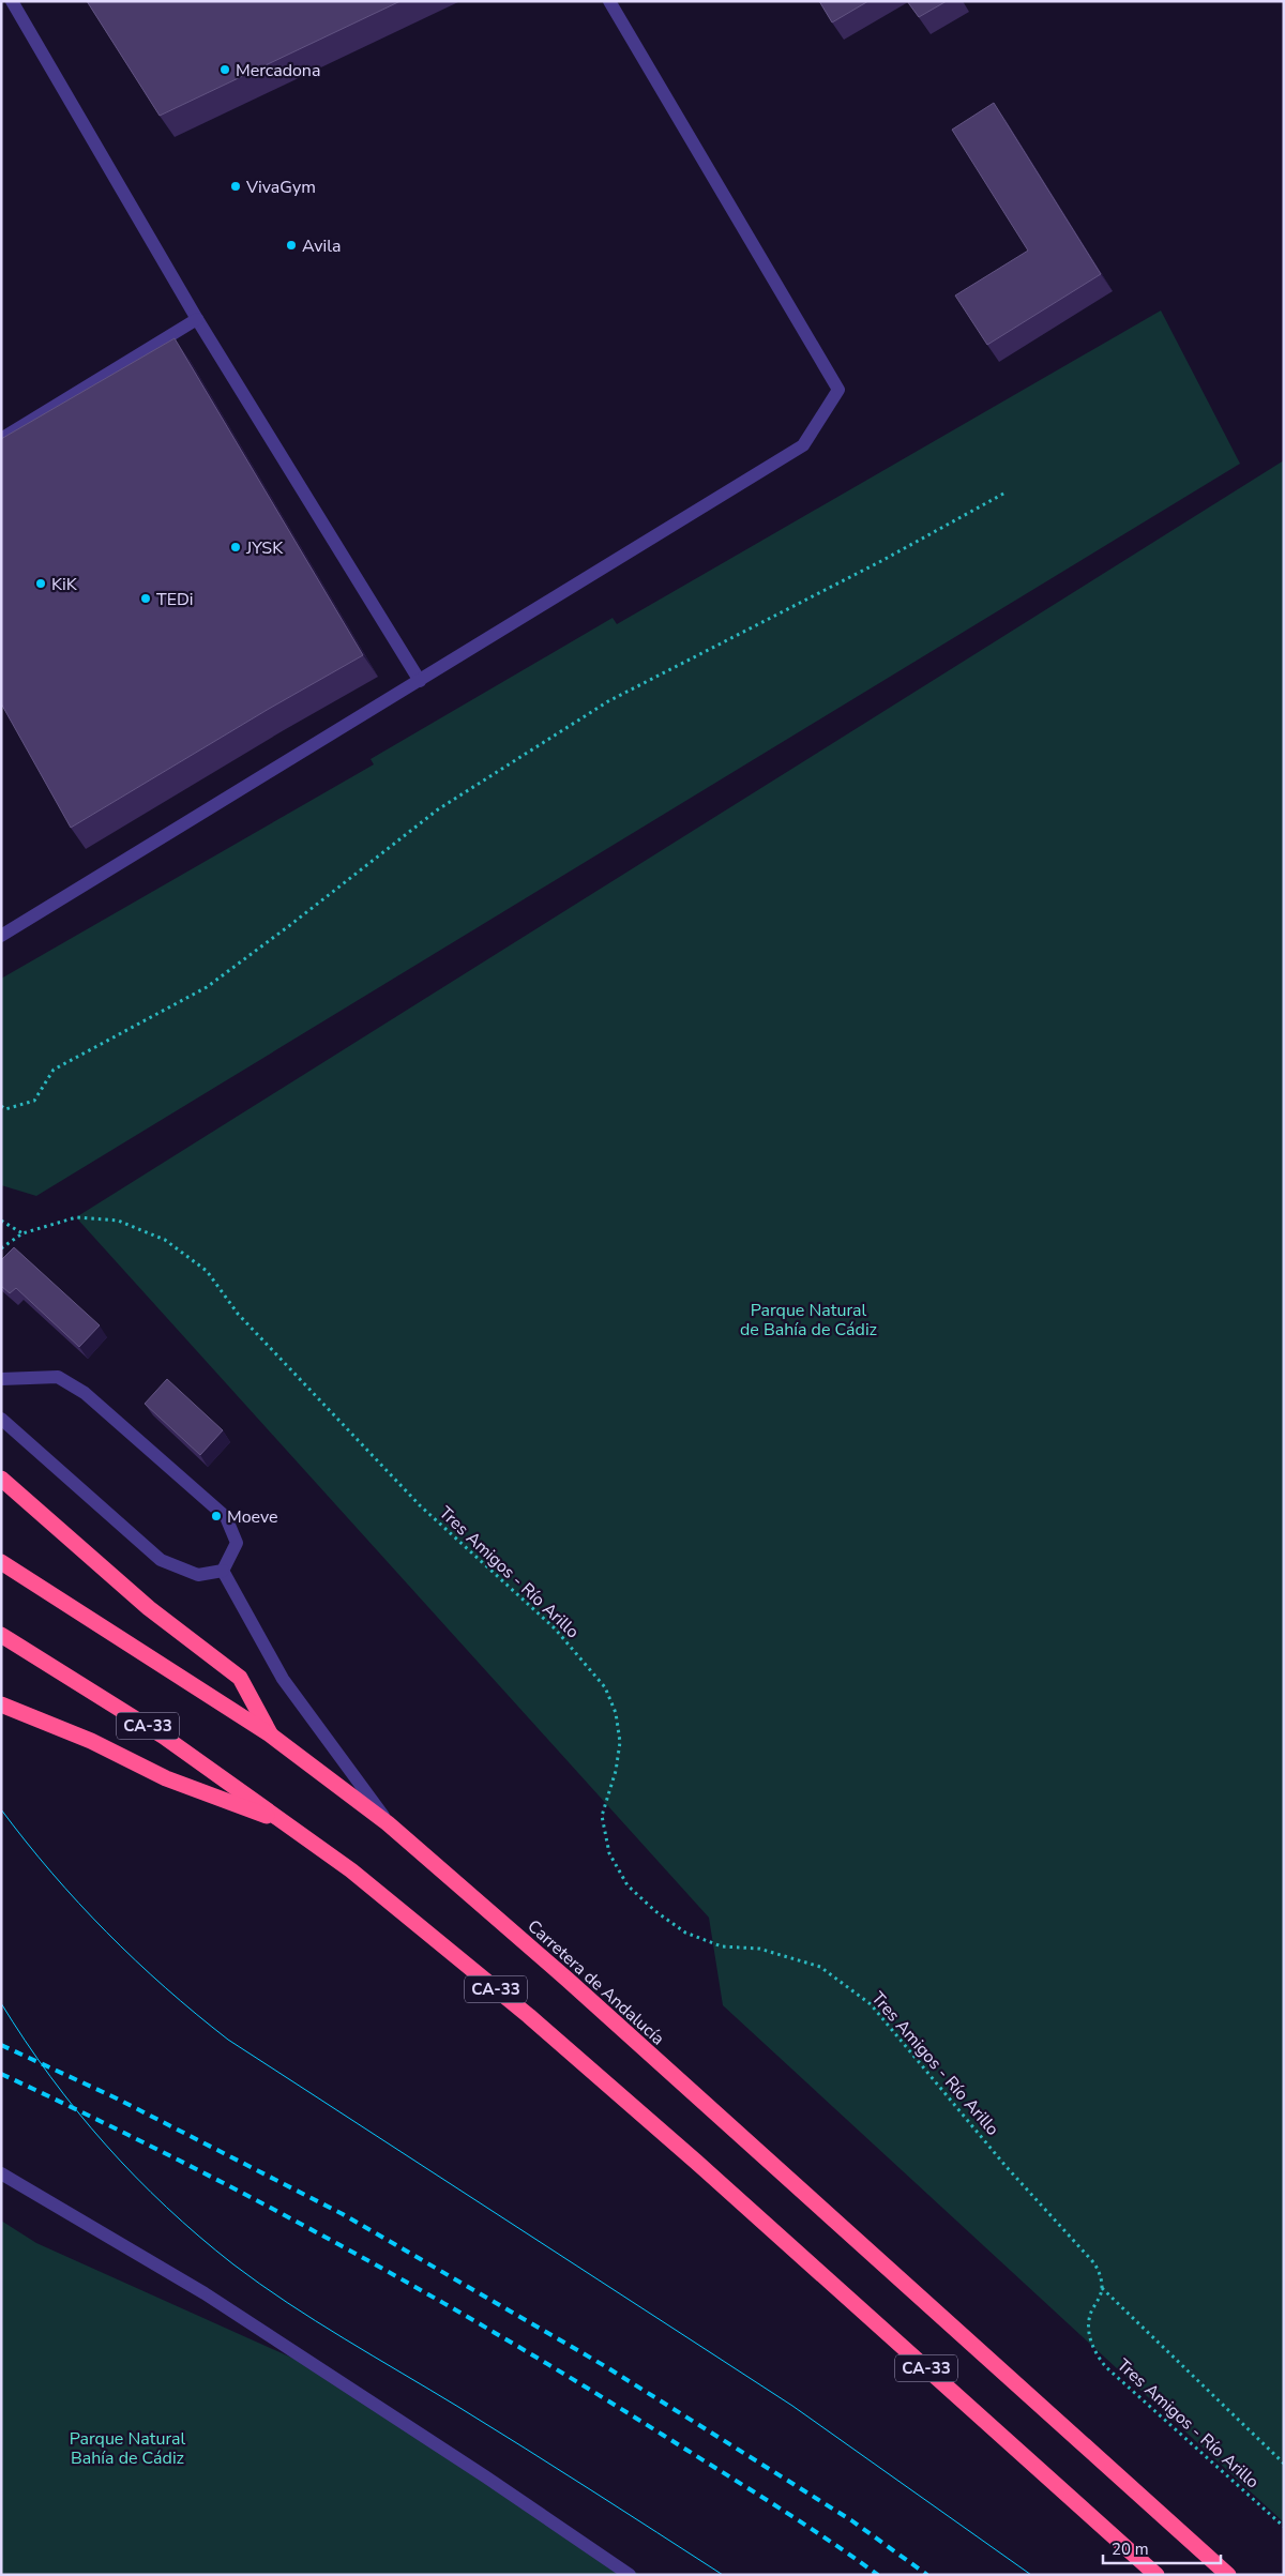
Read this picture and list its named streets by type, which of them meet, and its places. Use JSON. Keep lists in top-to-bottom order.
{
  "streets": {
    "highway": ["CA-33", "Carretera de Andalucía"],
    "path": ["Tres Amigos - Río Arillo"]
  },
  "crossings": [
    ["CA-33", "Carretera de Andalucía"]
  ],
  "parks": ["Parque Natural de Bahía de Cádiz", "Parque Natural Bahía de Cádiz"],
  "places": [
    "Mercadona",
    "VivaGym",
    "Avila",
    "JYSK",
    "KiK",
    "TEDi",
    "Moeve"
  ],
  "scale_bar": "20 m"
}
